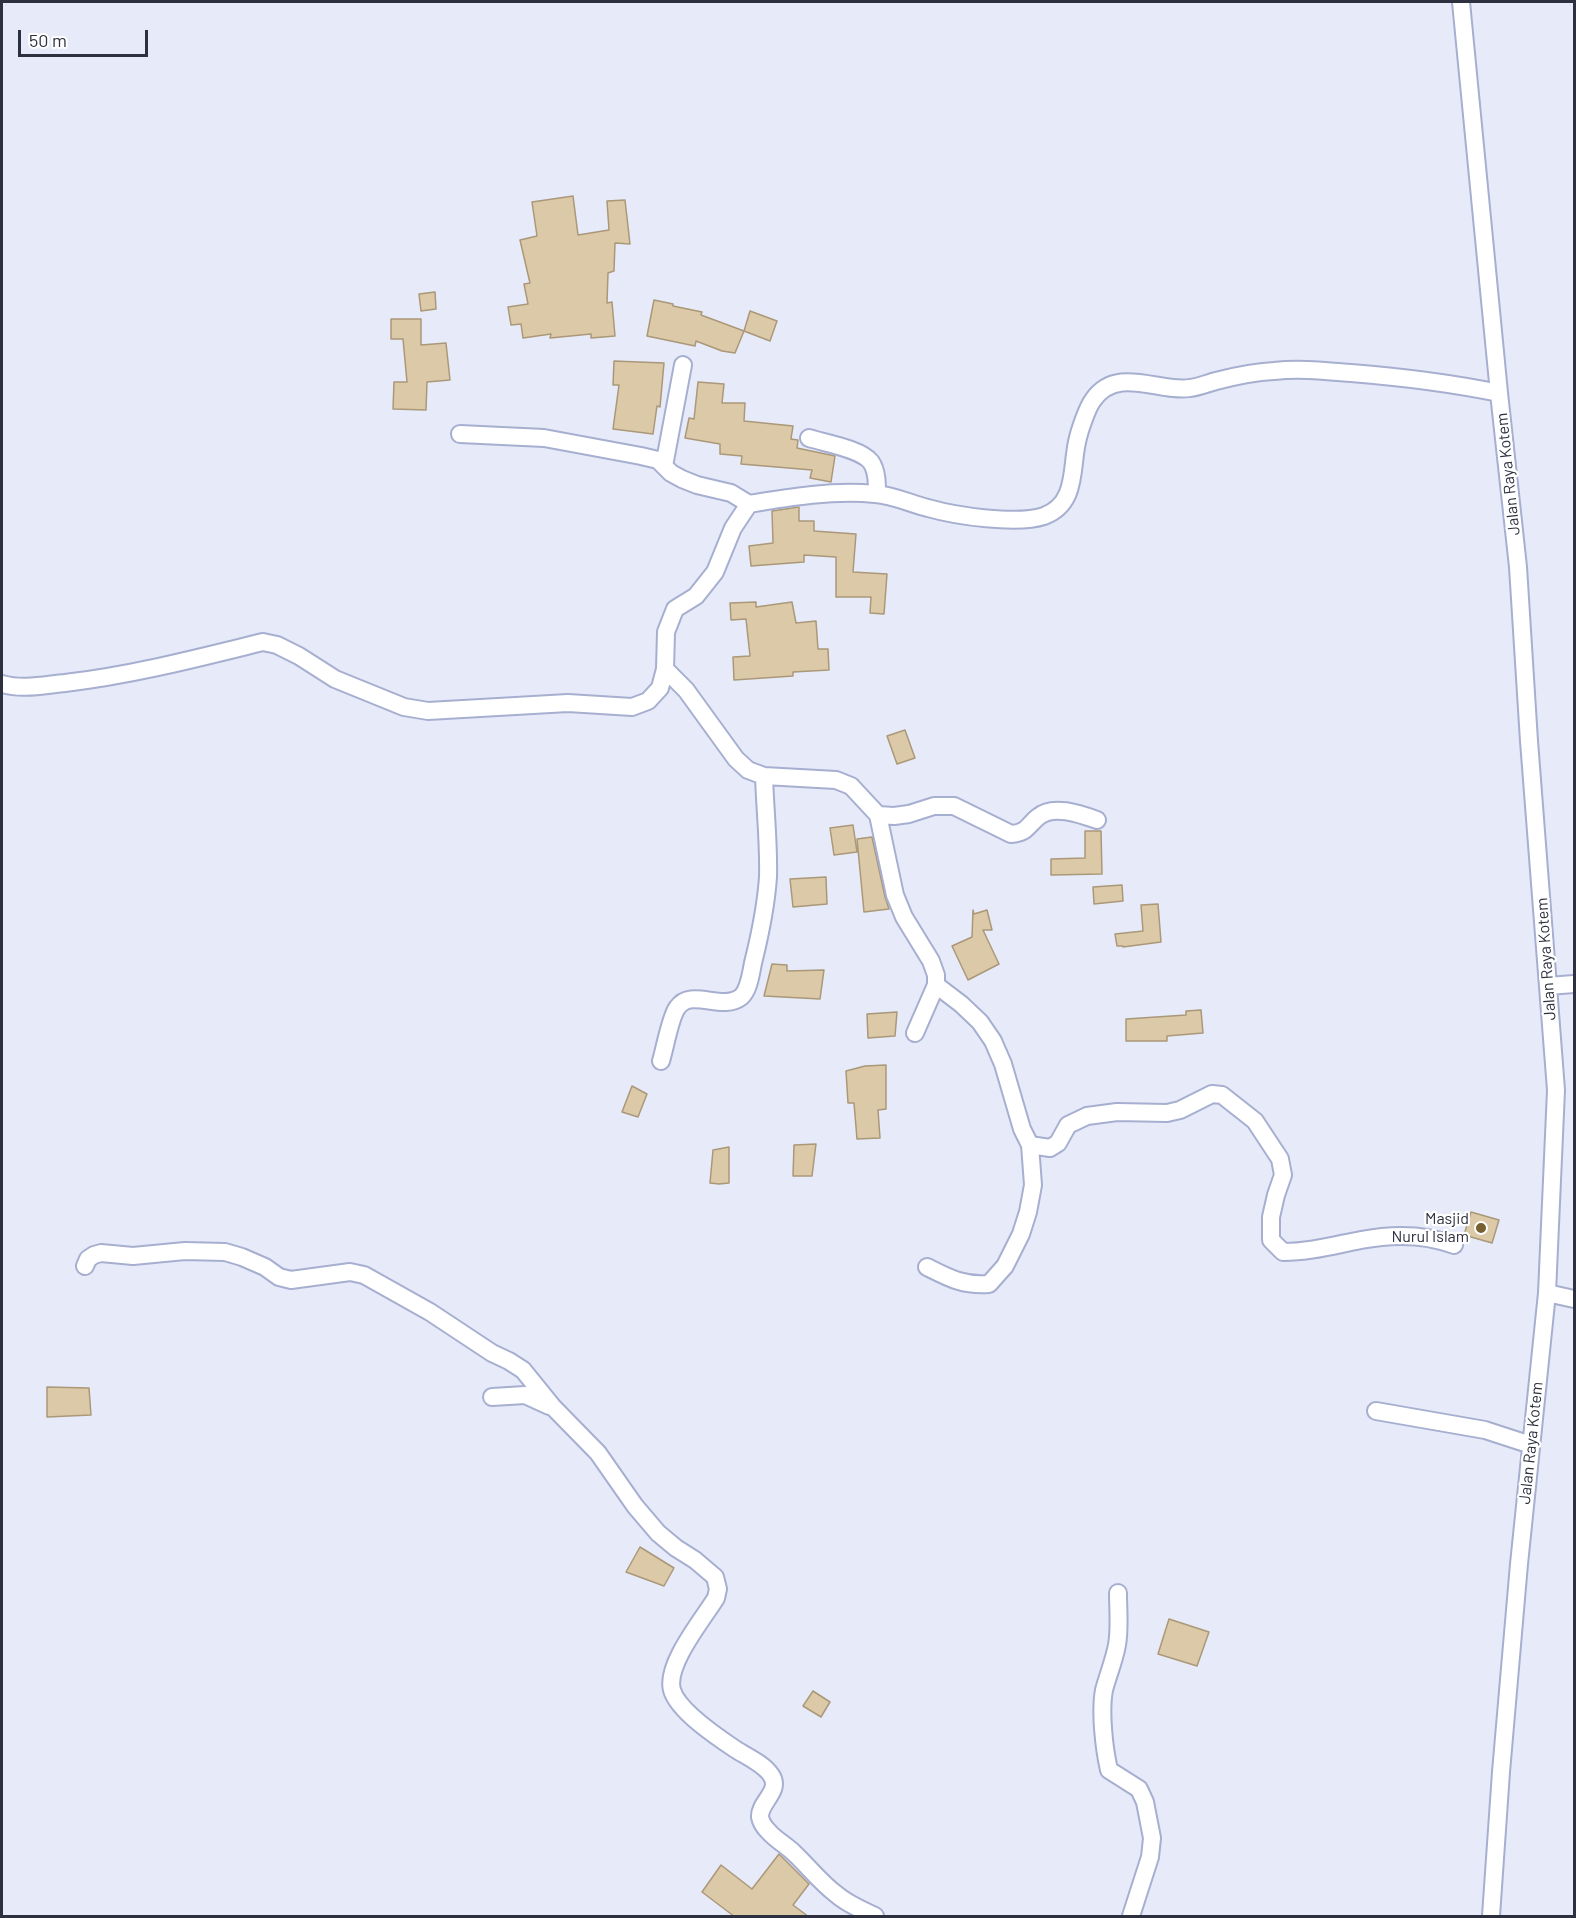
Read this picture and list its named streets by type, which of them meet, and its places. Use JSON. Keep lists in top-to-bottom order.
{
  "streets": {
    "street": ["Jalan Raya Kotem"]
  },
  "places": ["Masjid Nurul Islam"],
  "scale_bar": "50 m"
}
